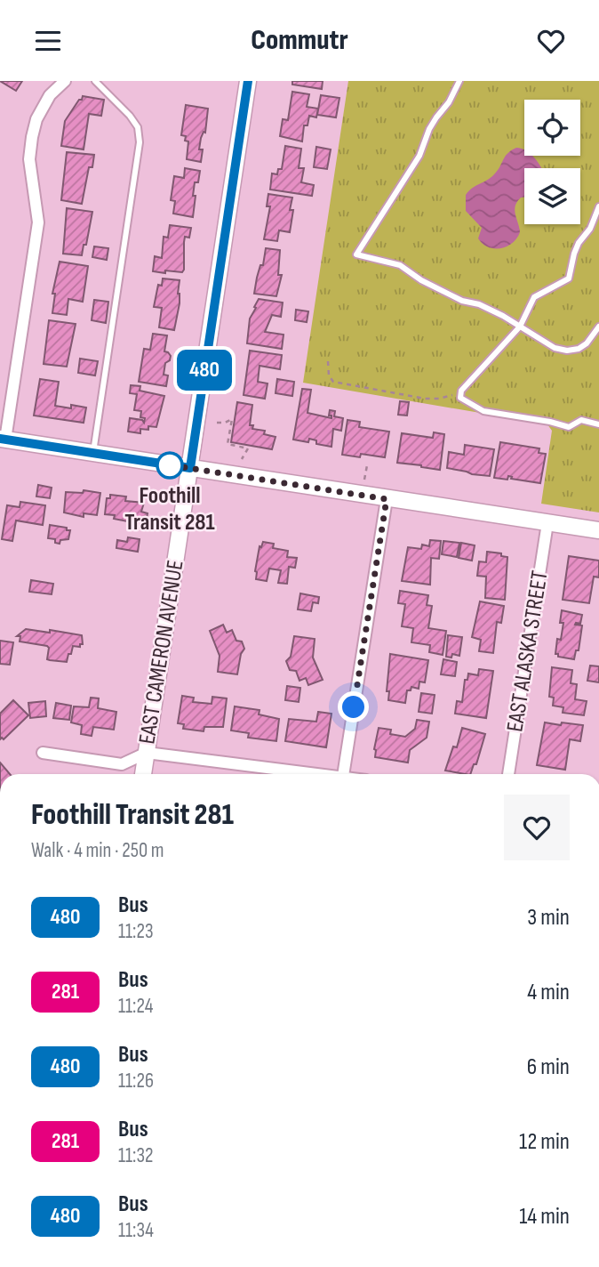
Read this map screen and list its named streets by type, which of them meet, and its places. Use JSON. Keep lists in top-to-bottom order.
{
  "streets": {
    "main road": ["EAST CAMERON AVENUE"],
    "street": ["EAST ALASKA STREET"]
  },
  "places": ["Foothill Transit 281"],
  "lines": ["bus line 480"],
  "page": {
    "header": "Commutr",
    "on_map": "480",
    "heading": ["Foothill Transit 281", "Walk · 4 min · 250 m"],
    "list": [
      {
        "mark": "480",
        "name": "Bus",
        "note": "11:23",
        "value": "3 min"
      },
      {
        "mark": "281",
        "name": "Bus",
        "note": "11:24",
        "value": "4 min"
      },
      {
        "mark": "480",
        "name": "Bus",
        "note": "11:26",
        "value": "6 min"
      },
      {
        "mark": "281",
        "name": "Bus",
        "note": "11:32",
        "value": "12 min"
      },
      {
        "mark": "480",
        "name": "Bus",
        "note": "11:34",
        "value": "14 min"
      }
    ]
  }
}
